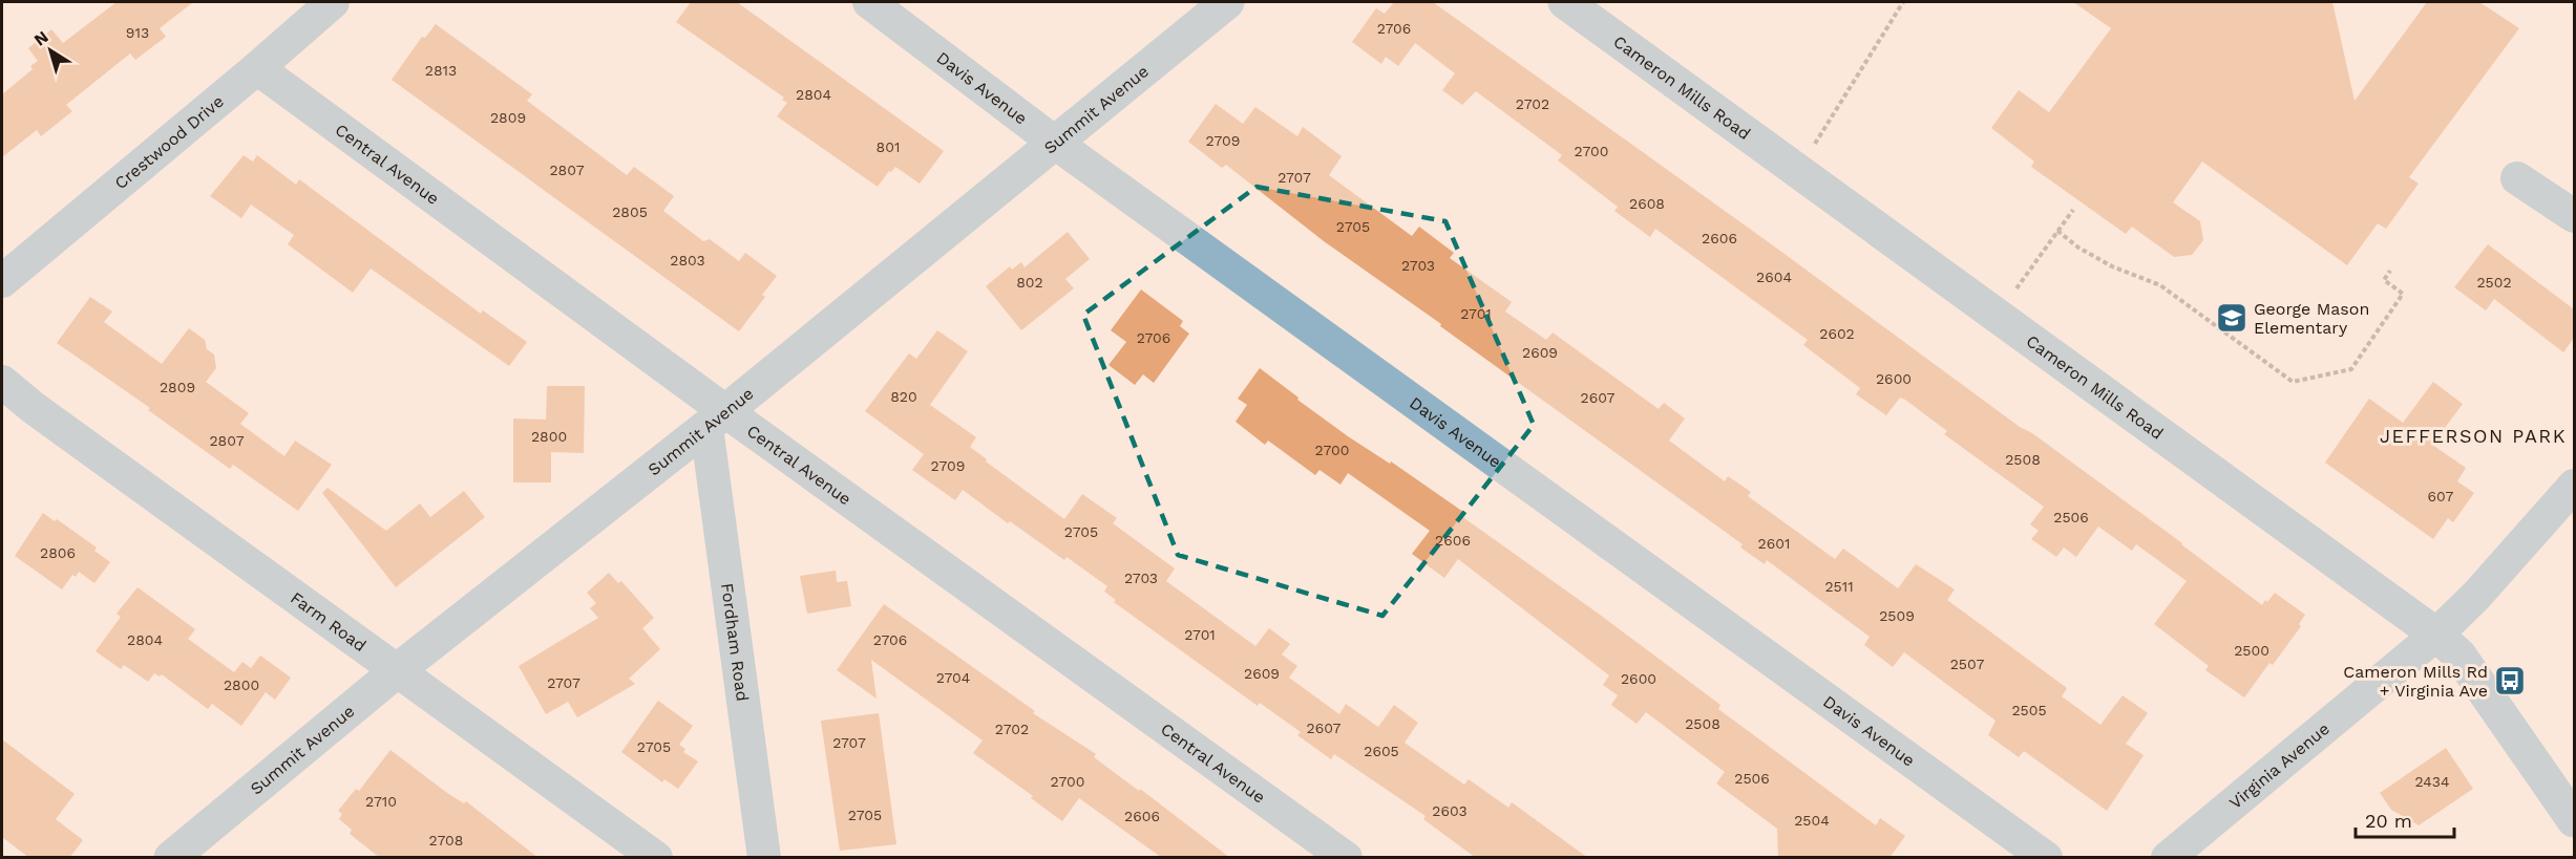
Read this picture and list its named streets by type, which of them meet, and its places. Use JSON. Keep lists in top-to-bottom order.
{
  "streets": {
    "street": [
      "Cameron Mills Road",
      "Davis Avenue",
      "Summit Avenue",
      "Crestwood Drive",
      "Central Avenue",
      "Farm Road",
      "Fordham Road",
      "Virginia Avenue"
    ]
  },
  "crossings": [
    ["Cameron Mills Road", "Virginia Avenue"],
    ["Davis Avenue", "Summit Avenue"],
    ["Summit Avenue", "Central Avenue"],
    ["Summit Avenue", "Farm Road"],
    ["Summit Avenue", "Fordham Road"],
    ["Crestwood Drive", "Central Avenue"],
    ["Central Avenue", "Fordham Road"]
  ],
  "districts": ["JEFFERSON PARK"],
  "places": {
    "school or university": ["George Mason Elementary"],
    "bus stop": ["Cameron Mills Rd + Virginia Ave"]
  },
  "house_numbers": [
    "2706",
    "913",
    "2813",
    "2804",
    "2702",
    "2809",
    "2709",
    "801",
    "2700",
    "2807",
    "2707",
    "2608",
    "2805",
    "2705",
    "2606",
    "2803",
    "2703",
    "2604",
    "802",
    "2502",
    "2701",
    "2602",
    "2706",
    "2609",
    "2600",
    "2809",
    "820",
    "2607",
    "2800",
    "2807",
    "2700",
    "2508",
    "2709",
    "607",
    "2506",
    "2705",
    "2606",
    "2601",
    "2806",
    "2703",
    "2511",
    "2509",
    "2701",
    "2804",
    "2706",
    "2500",
    "2507",
    "2609",
    "2704",
    "2600",
    "2707",
    "2800",
    "2505",
    "2508",
    "2607",
    "2702",
    "2707",
    "2705",
    "2605",
    "2506",
    "2700",
    "2434",
    "2710",
    "2603",
    "2705",
    "2606",
    "2504",
    "2708"
  ],
  "scale_bar": "20 m",
  "north": "top left"
}
